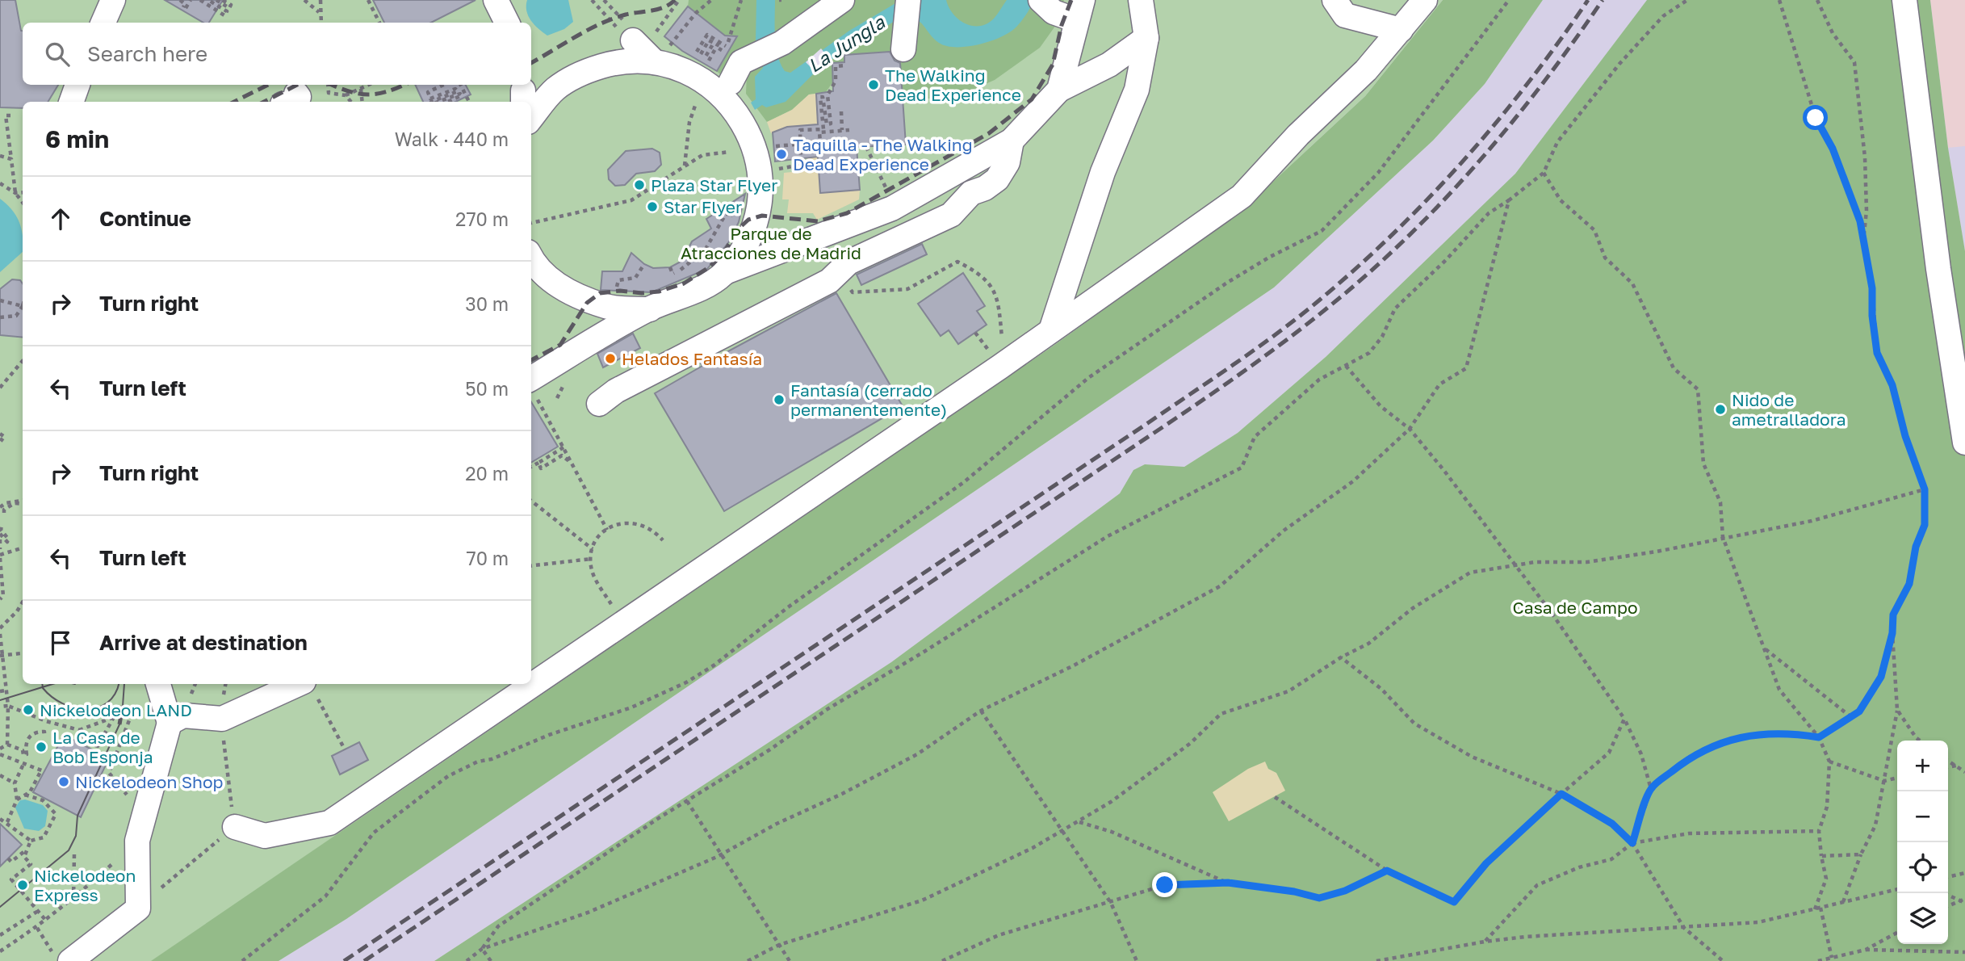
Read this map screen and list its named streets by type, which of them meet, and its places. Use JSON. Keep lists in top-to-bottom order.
{
  "water": ["La Jungla"],
  "parks": ["Parque de Atracciones de Madrid", "Casa de Campo"],
  "places": [
    "The Walking Dead Experience",
    "Taquilla - The Walking Dead Experience",
    "Plaza Star Flyer",
    "Star Flyer",
    "Helados Fantasía",
    "Fantasía (cerrado permanentemente)",
    "Nido de ametralladora",
    "Nickelodeon LAND",
    "La Casa de Bob Esponja",
    "Nickelodeon Shop",
    "Nickelodeon Express"
  ],
  "page": {
    "search": "Search here",
    "heading": ["6 min", "Walk · 440 m"],
    "list": [
      ["Continue", "270 m"],
      ["Turn right", "30 m"],
      ["Turn left", "50 m"],
      ["Turn right", "20 m"],
      ["Turn left", "70 m"],
      "Arrive at destination"
    ],
    "map_buttons": ["+", "−"]
  }
}
